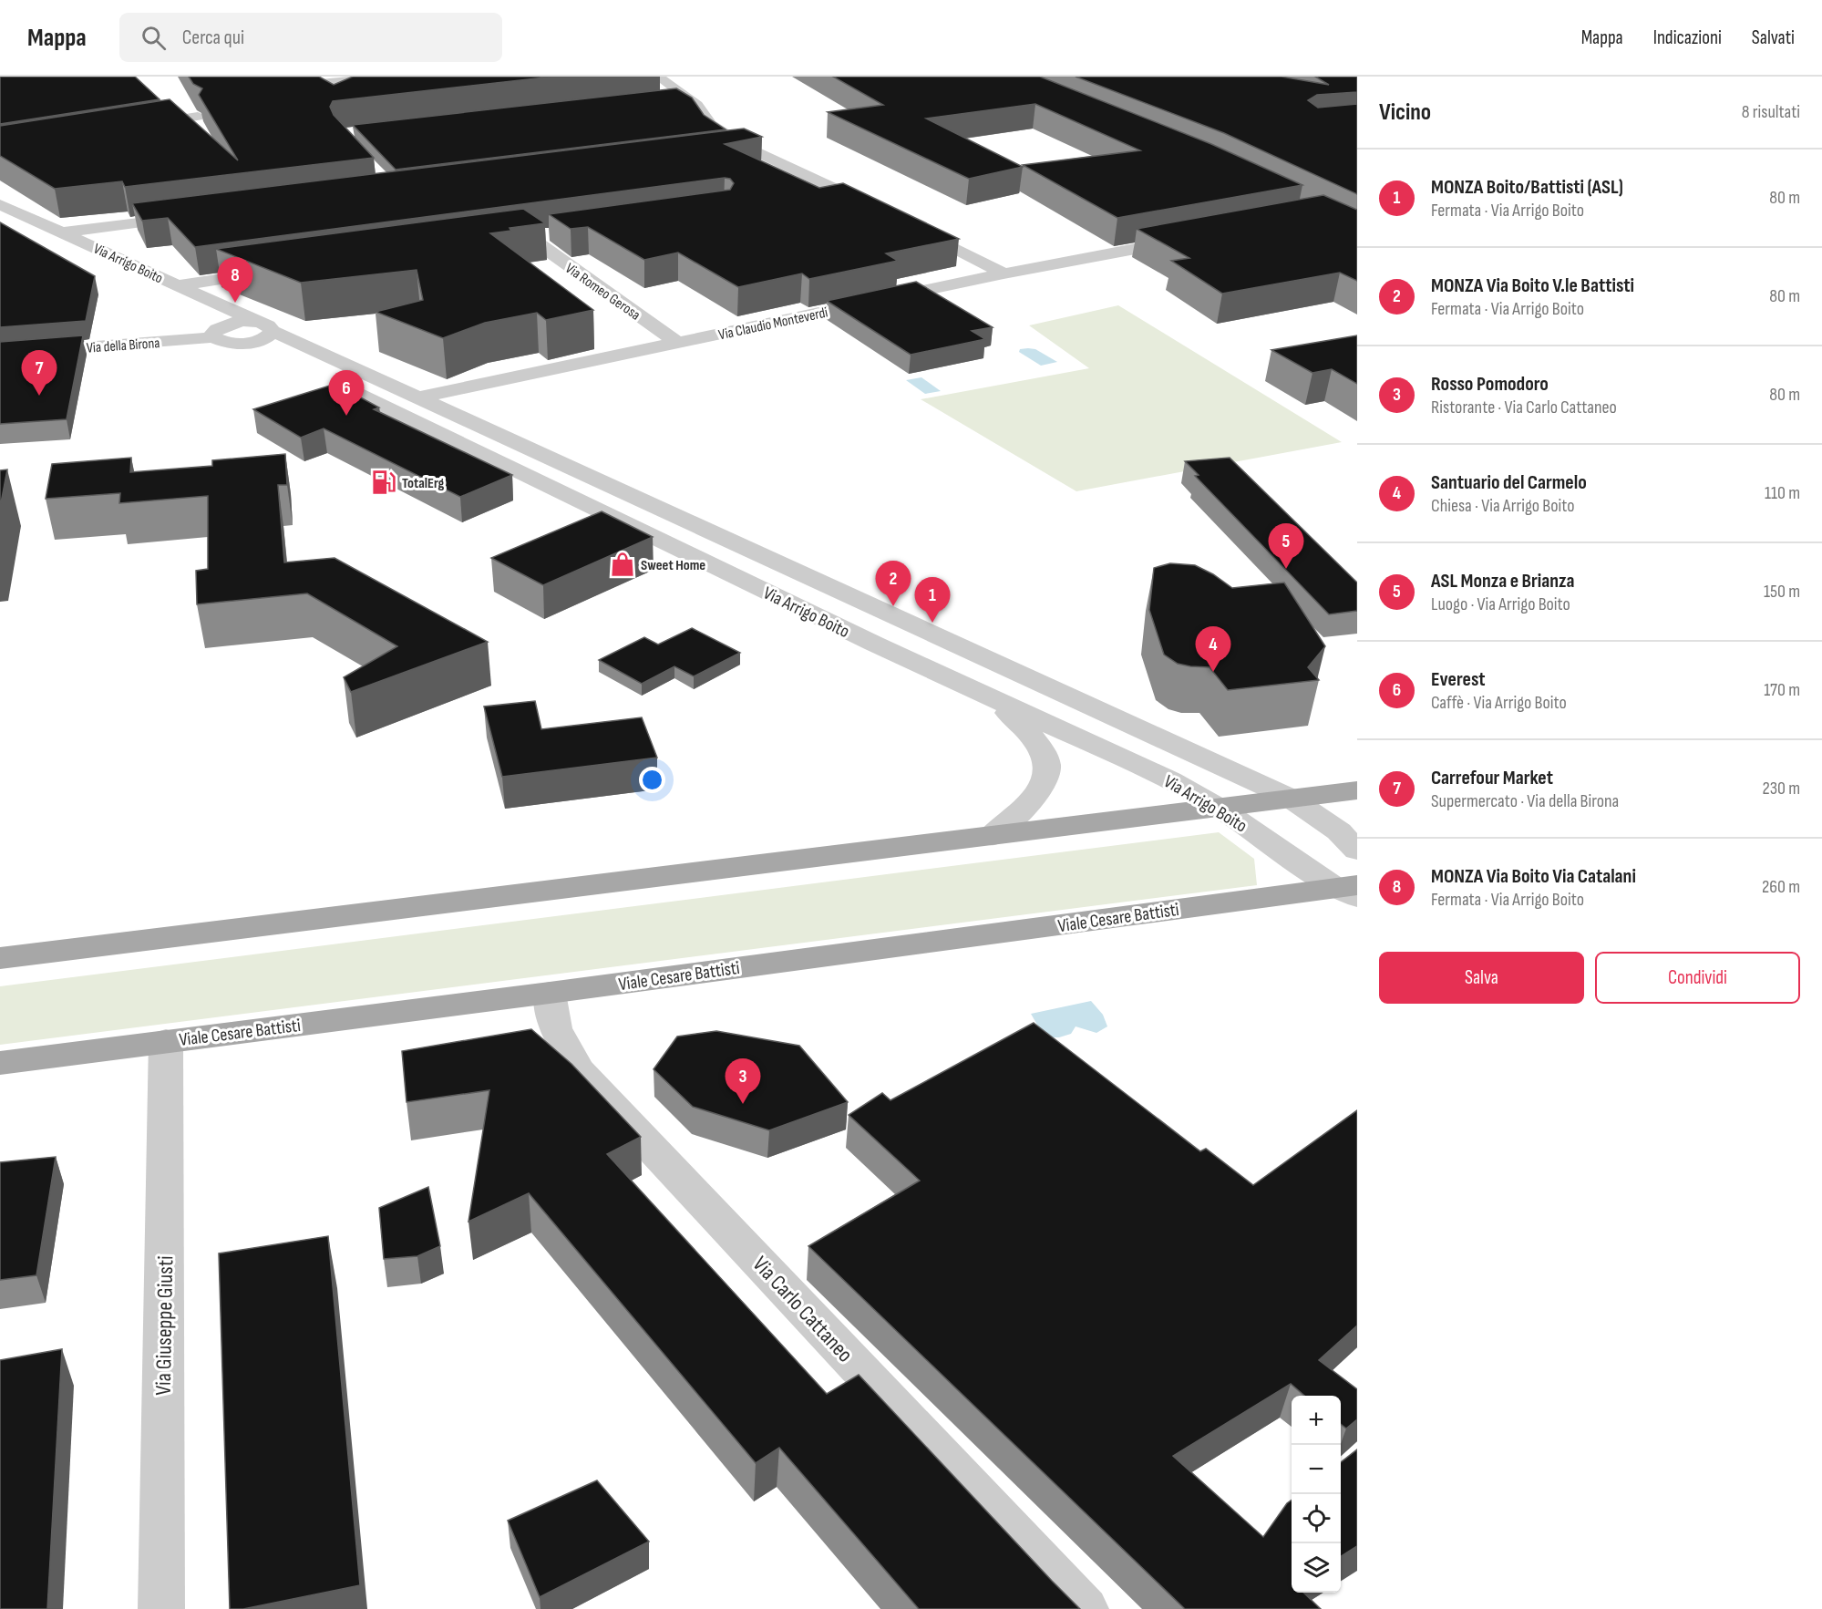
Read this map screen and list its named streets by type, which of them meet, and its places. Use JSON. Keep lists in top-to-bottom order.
{
  "streets": {
    "main road": ["Viale Cesare Battisti"],
    "street": [
      "Via Arrigo Boito",
      "Via Romeo Gerosa",
      "Via Claudio Monteverdi",
      "Via della Birona",
      "Via Carlo Cattaneo",
      "Via Giuseppe Giusti"
    ]
  },
  "crossings": [
    ["Via Arrigo Boito", "Via Claudio Monteverdi"],
    ["Via Arrigo Boito", "Via della Birona"],
    ["Via Arrigo Boito", "Viale Cesare Battisti"],
    ["Via Romeo Gerosa", "Via Claudio Monteverdi"],
    ["Viale Cesare Battisti", "Via Carlo Cattaneo"],
    ["Viale Cesare Battisti", "Via Giuseppe Giusti"]
  ],
  "places": {
    "fuel station": ["TotalErg"],
    "shop": ["Sweet Home"]
  },
  "page": {
    "header": "Mappa",
    "search": "Cerca qui",
    "nav": ["Mappa", "Indicazioni", "Salvati"],
    "heading": ["Vicino", "8 risultati"],
    "list": [
      {
        "mark": "1",
        "name": "MONZA Boito/Battisti (ASL)",
        "note": "Fermata · Via Arrigo Boito",
        "value": "80 m"
      },
      {
        "mark": "2",
        "name": "MONZA Via Boito V.le Battisti",
        "note": "Fermata · Via Arrigo Boito",
        "value": "80 m"
      },
      {
        "mark": "3",
        "name": "Rosso Pomodoro",
        "note": "Ristorante · Via Carlo Cattaneo",
        "value": "80 m"
      },
      {
        "mark": "4",
        "name": "Santuario del Carmelo",
        "note": "Chiesa · Via Arrigo Boito",
        "value": "110 m"
      },
      {
        "mark": "5",
        "name": "ASL Monza e Brianza",
        "note": "Luogo · Via Arrigo Boito",
        "value": "150 m"
      },
      {
        "mark": "6",
        "name": "Everest",
        "note": "Caffè · Via Arrigo Boito",
        "value": "170 m"
      },
      {
        "mark": "7",
        "name": "Carrefour Market",
        "note": "Supermercato · Via della Birona",
        "value": "230 m"
      },
      {
        "mark": "8",
        "name": "MONZA Via Boito Via Catalani",
        "note": "Fermata · Via Arrigo Boito",
        "value": "260 m"
      }
    ],
    "pins": [
      "8",
      "7",
      "6",
      "5",
      "2",
      "1",
      "4",
      "3"
    ],
    "buttons": ["Salva", "Condividi"],
    "map_buttons": ["+", "−"]
  }
}
